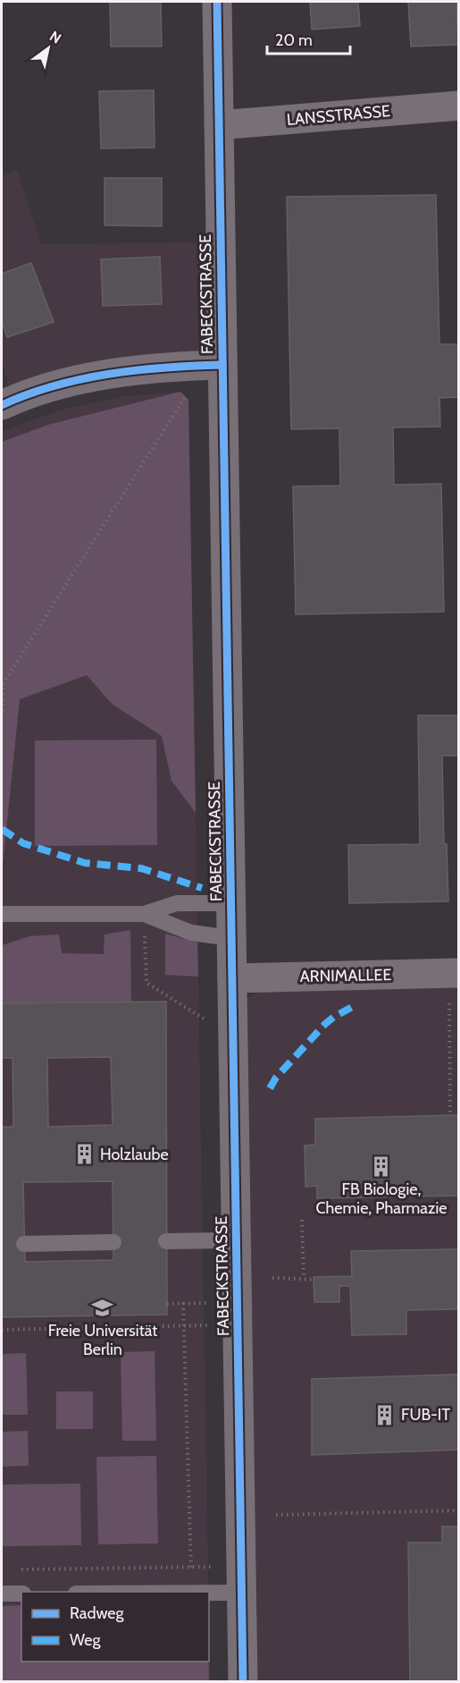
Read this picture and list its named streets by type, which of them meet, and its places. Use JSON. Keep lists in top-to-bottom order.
{
  "streets": {
    "street": ["LANSSTRASSE", "FABECKSTRASSE", "ARNIMALLEE"]
  },
  "crossings": [
    ["LANSSTRASSE", "FABECKSTRASSE"],
    ["FABECKSTRASSE", "ARNIMALLEE"]
  ],
  "places": {
    "building": ["Holzlaube", "FB Biologie, Chemie, Pharmazie", "FUB-IT"],
    "school or university": ["Freie Universität Berlin"]
  },
  "legend": ["Radweg", "Weg"],
  "scale_bar": "20 m",
  "north": "top right"
}
